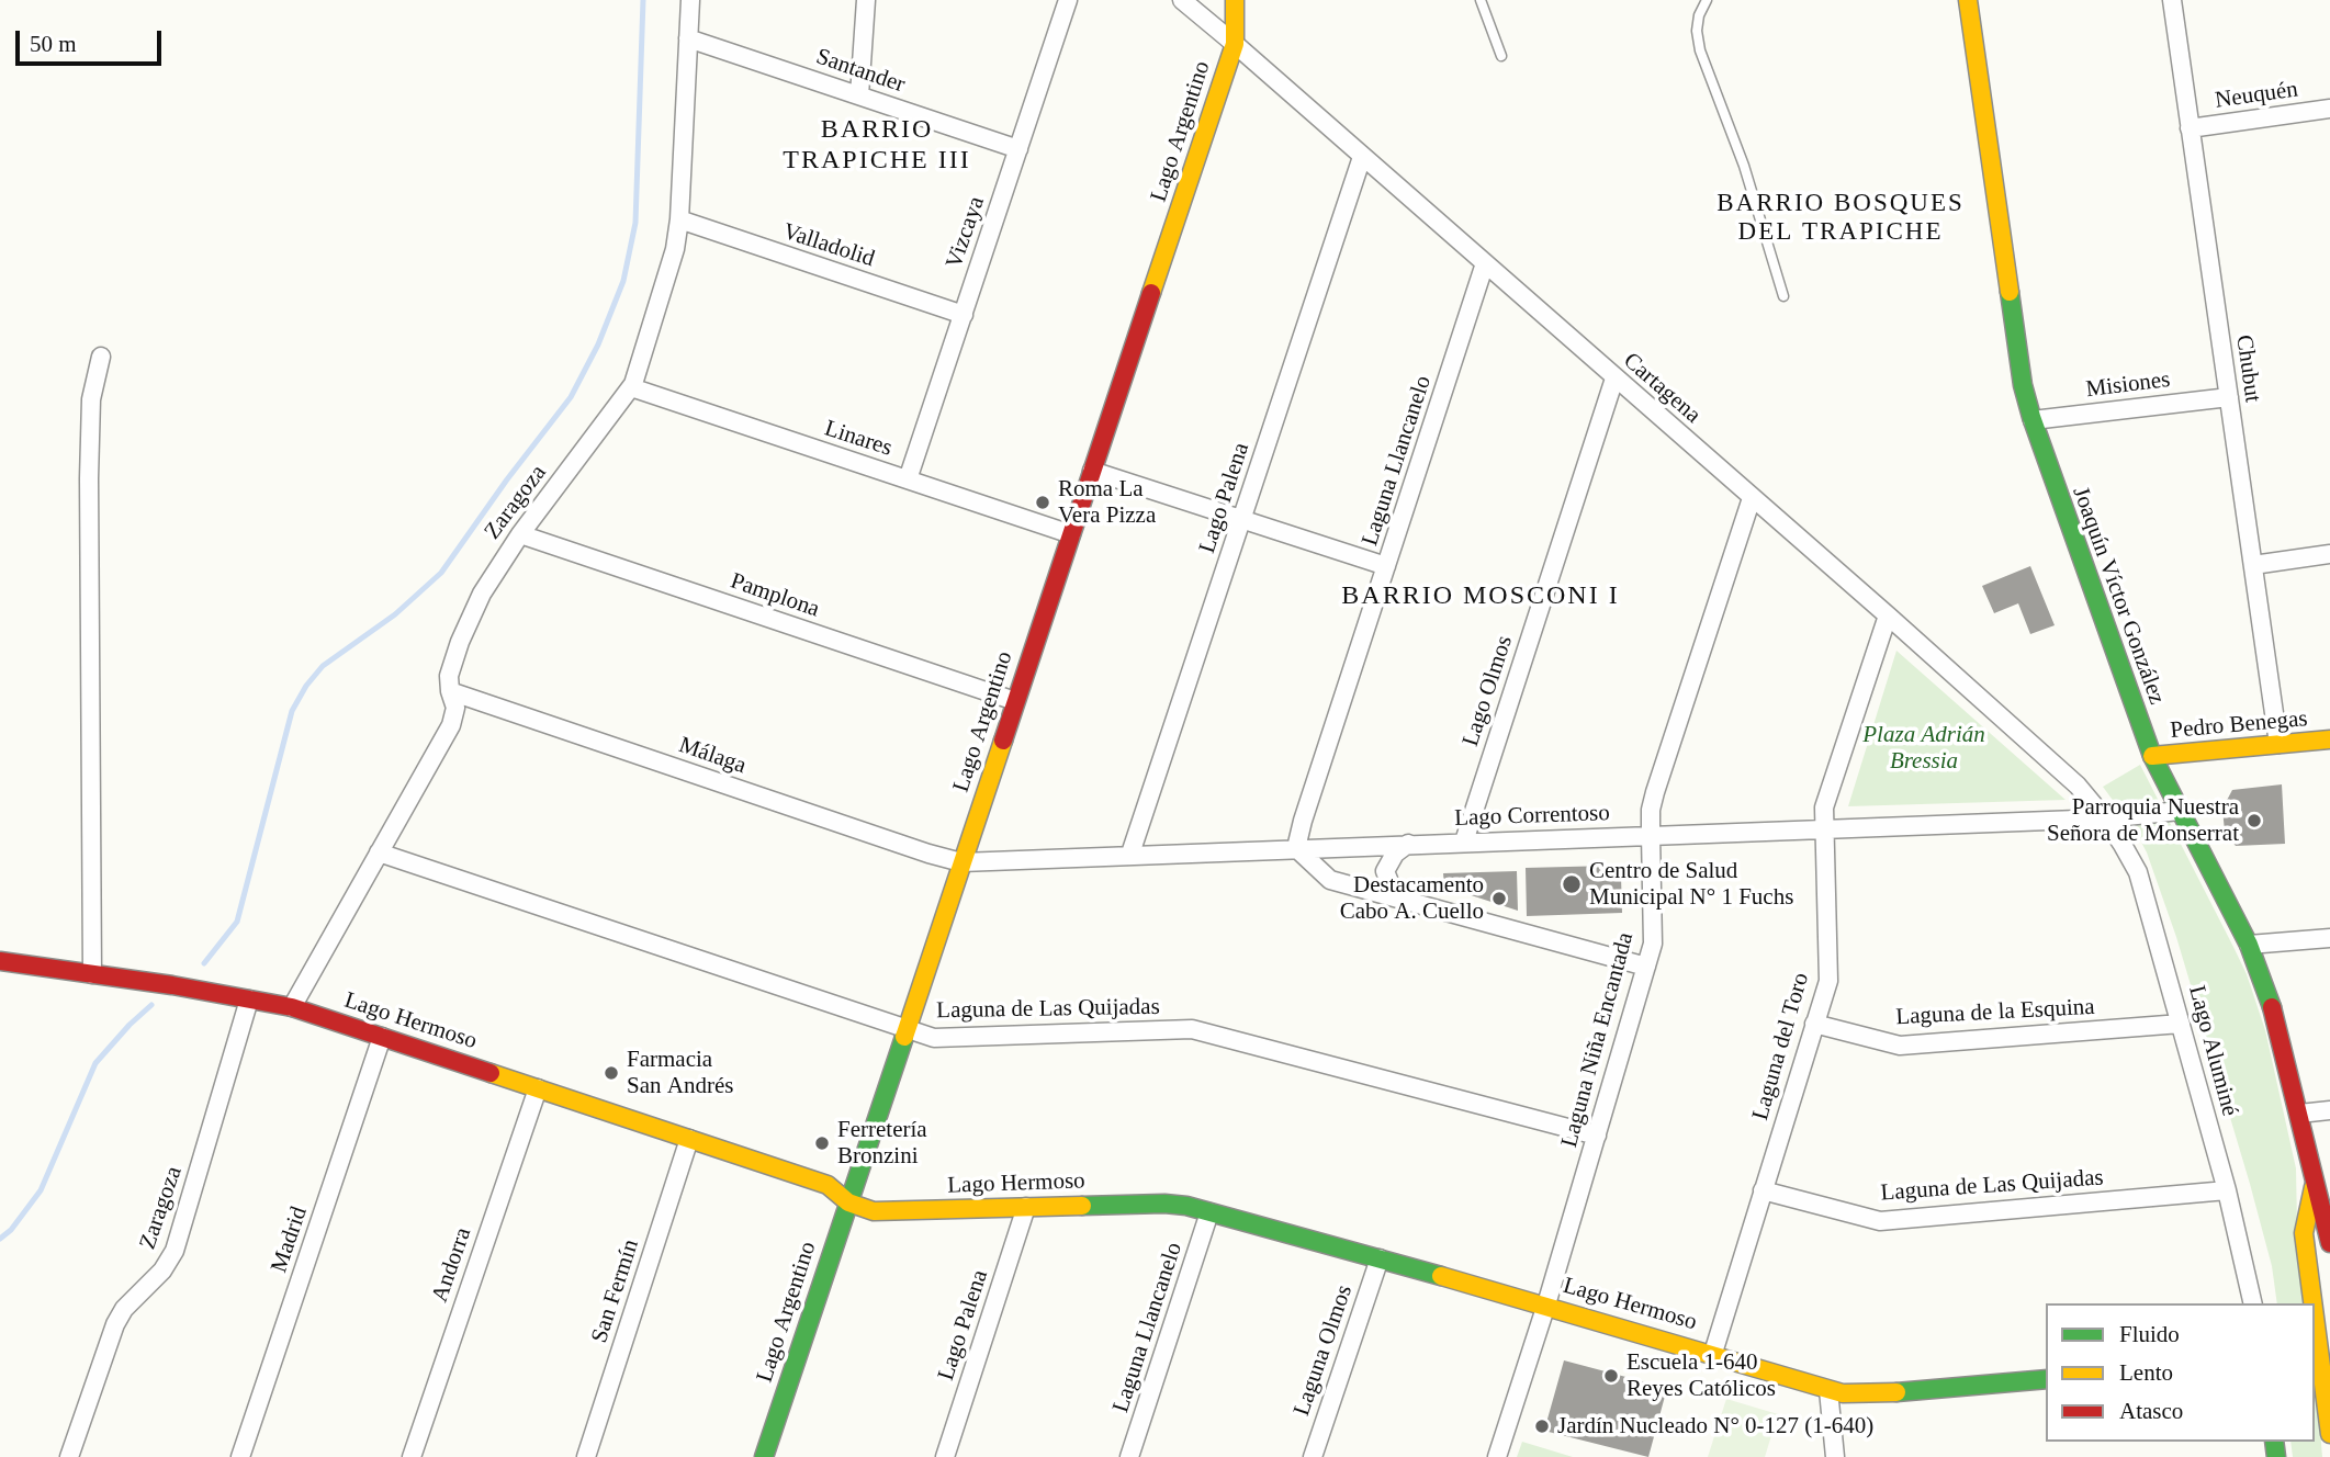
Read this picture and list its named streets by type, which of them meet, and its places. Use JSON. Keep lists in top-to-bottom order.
{
  "streets": {
    "street": [
      "Santander",
      "Neuquén",
      "Lago Argentino",
      "Vizcaya",
      "Valladolid",
      "Chubut",
      "Misiones",
      "Cartagena",
      "Linares",
      "Laguna Llancanelo",
      "Lago Palena",
      "Zaragoza",
      "Pamplona",
      "Joaquín Víctor González",
      "Lago Olmos",
      "Pedro Benegas",
      "Málaga",
      "Lago Correntoso",
      "Laguna de Las Quijadas",
      "Laguna de la Esquina",
      "Lago Hermoso",
      "Laguna Niña Encantada",
      "Laguna del Toro",
      "Lago Aluminé",
      "Madrid",
      "Andorra",
      "San Fermín",
      "Laguna Olmos"
    ]
  },
  "crossings": [
    ["Santander", "Vizcaya"],
    ["Santander", "Zaragoza"],
    ["Neuquén", "Chubut"],
    ["Lago Argentino", "Cartagena"],
    ["Lago Argentino", "Linares"],
    ["Lago Argentino", "Pamplona"],
    ["Lago Argentino", "Málaga"],
    ["Lago Argentino", "Lago Correntoso"],
    ["Lago Argentino", "Laguna de Las Quijadas"],
    ["Lago Argentino", "Lago Hermoso"],
    ["Vizcaya", "Valladolid"],
    ["Vizcaya", "Linares"],
    ["Valladolid", "Zaragoza"],
    ["Chubut", "Misiones"],
    ["Chubut", "Pedro Benegas"],
    ["Misiones", "Joaquín Víctor González"],
    ["Cartagena", "Laguna Llancanelo"],
    ["Cartagena", "Lago Palena"],
    ["Cartagena", "Lago Olmos"],
    ["Cartagena", "Lago Correntoso"],
    ["Cartagena", "Laguna Niña Encantada"],
    ["Cartagena", "Laguna del Toro"],
    ["Cartagena", "Lago Aluminé"],
    ["Linares", "Zaragoza"],
    ["Laguna Llancanelo", "Lago Correntoso"],
    ["Laguna Llancanelo", "Lago Hermoso"],
    ["Lago Palena", "Lago Correntoso"],
    ["Lago Palena", "Lago Hermoso"],
    ["Zaragoza", "Pamplona"],
    ["Zaragoza", "Málaga"],
    ["Zaragoza", "Laguna de Las Quijadas"],
    ["Zaragoza", "Lago Hermoso"],
    ["Joaquín Víctor González", "Pedro Benegas"],
    ["Joaquín Víctor González", "Lago Correntoso"],
    ["Lago Olmos", "Lago Correntoso"],
    ["Málaga", "Lago Correntoso"],
    ["Lago Correntoso", "Laguna Niña Encantada"],
    ["Lago Correntoso", "Laguna del Toro"],
    ["Lago Correntoso", "Lago Aluminé"],
    ["Laguna de Las Quijadas", "Laguna Niña Encantada"],
    ["Laguna de Las Quijadas", "Laguna del Toro"],
    ["Laguna de Las Quijadas", "Lago Aluminé"],
    ["Laguna de la Esquina", "Laguna del Toro"],
    ["Laguna de la Esquina", "Lago Aluminé"],
    ["Lago Hermoso", "Laguna Niña Encantada"],
    ["Lago Hermoso", "Laguna del Toro"],
    ["Lago Hermoso", "Madrid"],
    ["Lago Hermoso", "Andorra"],
    ["Lago Hermoso", "San Fermín"],
    ["Lago Hermoso", "Laguna Olmos"]
  ],
  "districts": ["BARRIO TRAPICHE III", "BARRIO BOSQUES DEL TRAPICHE", "BARRIO MOSCONI I"],
  "parks": ["Plaza Adrián Bressia"],
  "places": [
    "Roma La Vera Pizza",
    "Parroquia Nuestra Señora de Monserrat",
    "Centro de Salud Municipal N° 1 Fuchs",
    "Destacamento Cabo A. Cuello",
    "Farmacia San Andrés",
    "Ferretería Bronzini",
    "Escuela 1-640 Reyes Católicos",
    "Jardín Nucleado N° 0-127 (1-640)"
  ],
  "legend": ["Fluido", "Lento", "Atasco"],
  "scale_bar": "50 m"
}
